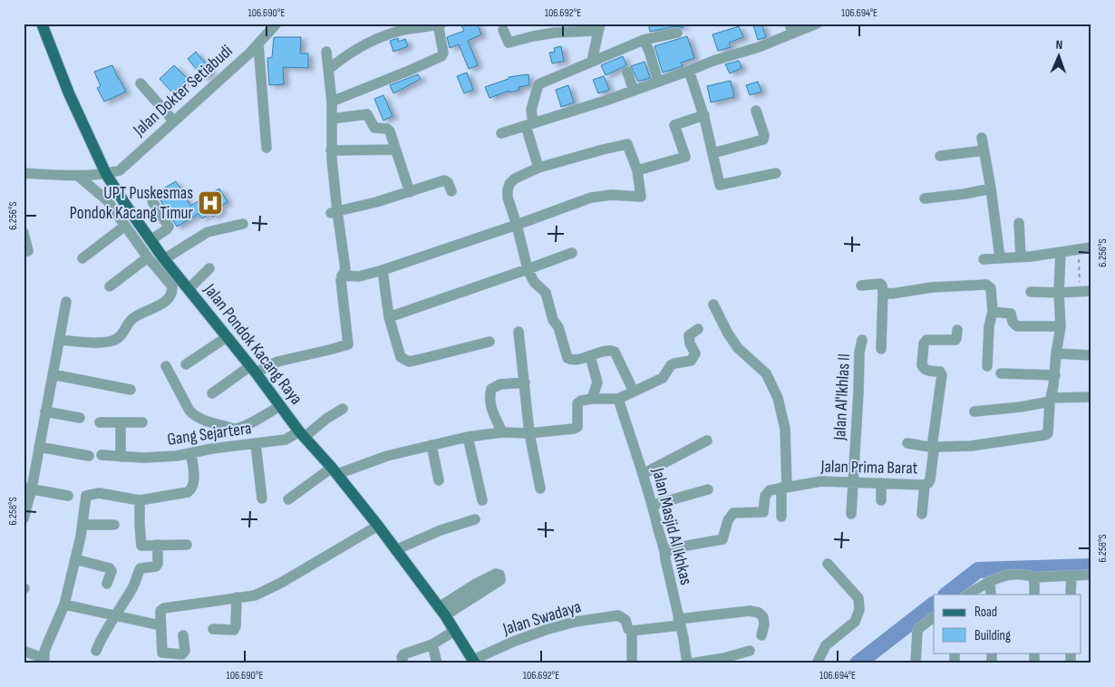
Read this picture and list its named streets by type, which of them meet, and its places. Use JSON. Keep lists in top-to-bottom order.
{
  "streets": {
    "main road": ["Jalan Pondok Kacang Raya"],
    "street": [
      "Jalan Dokter Setiabudi",
      "Jalan Al'Ikhlas II",
      "Gang Sejartera",
      "Jalan Prima Barat",
      "Jalan Masjid Al Ikhkas",
      "Jalan Swadaya"
    ]
  },
  "crossings": [
    ["Jalan Dokter Setiabudi", "Jalan Pondok Kacang Raya"],
    ["Jalan Pondok Kacang Raya", "Gang Sejartera"],
    ["Jalan Pondok Kacang Raya", "Jalan Swadaya"],
    ["Jalan Al'Ikhlas II", "Jalan Prima Barat"],
    ["Jalan Prima Barat", "Jalan Masjid Al Ikhkas"]
  ],
  "places": {
    "hospital": ["UPT Puskesmas Pondok Kacang Timur"]
  },
  "legend": ["Road", "Building"],
  "north": "top",
  "coordinates": [
    "106.690°E",
    "106.692°E",
    "106.694°E",
    "6.256°S",
    "6.258°S"
  ]
}
